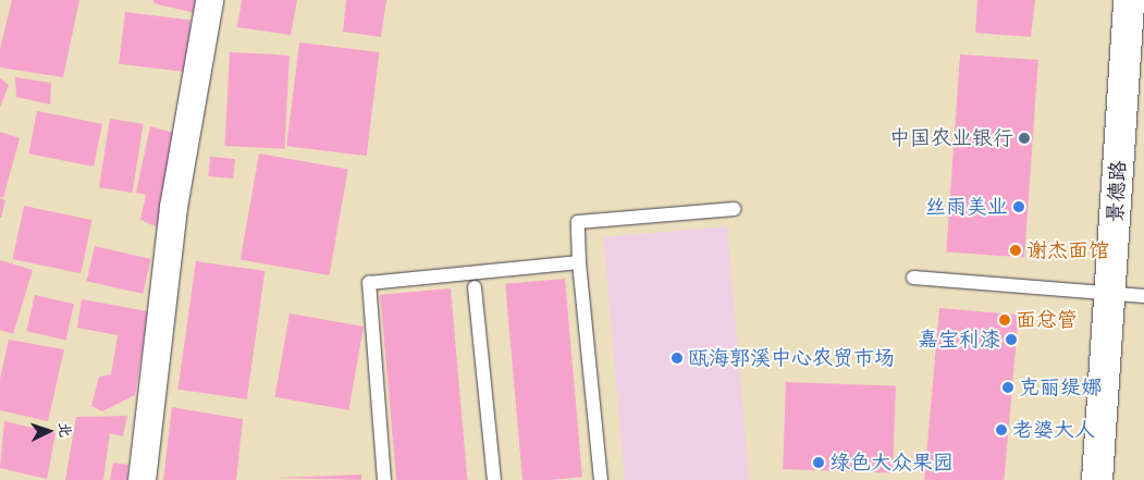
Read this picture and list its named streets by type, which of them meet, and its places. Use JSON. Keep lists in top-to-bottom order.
{
  "streets": {
    "main road": ["景德路"]
  },
  "places": [
    "中国农业银行",
    "丝雨美业",
    "谢杰面馆",
    "面总管",
    "嘉宝利漆",
    "瓯海郭溪中心农贸市场",
    "克丽缇娜",
    "老婆大人",
    "绿色大众果园"
  ],
  "north": "right"
}
